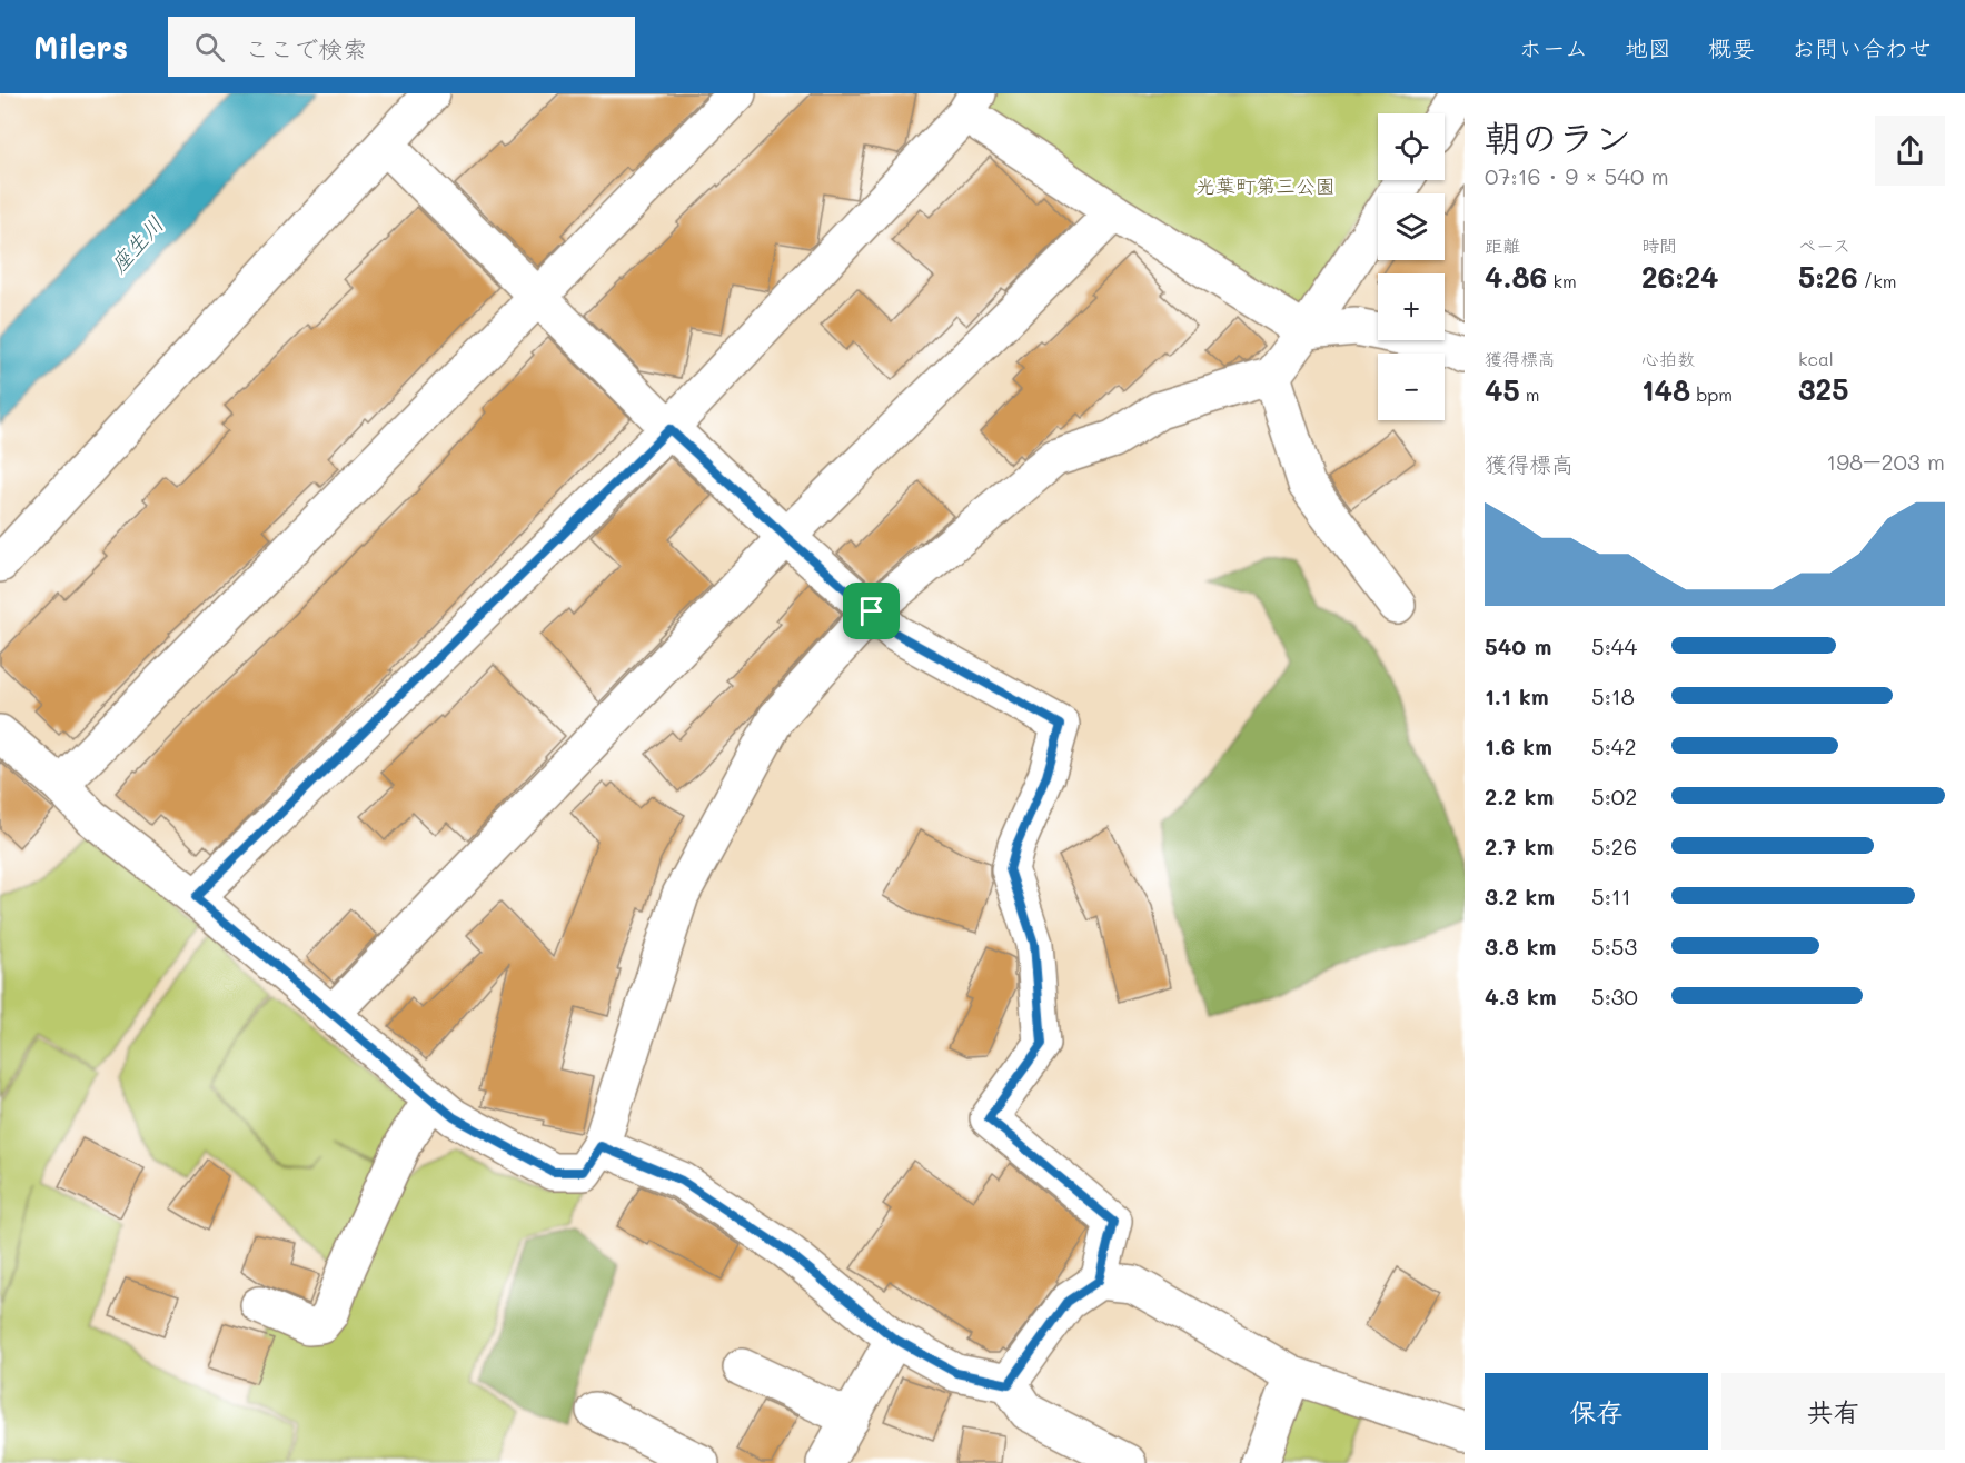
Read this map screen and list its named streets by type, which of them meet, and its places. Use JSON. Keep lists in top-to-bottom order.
{
  "water": ["座生川"],
  "parks": ["光葉町第三公園"],
  "page": {
    "header": "Milers",
    "search": "ここで検索",
    "nav": [
      "ホーム",
      "地図",
      "概要",
      "お問い合わせ"
    ],
    "heading": ["朝のラン", "07:16 · 9 × 540 m"],
    "map_buttons": ["+", "−"],
    "stats": [
      ["距離", "4.86 km"],
      ["時間", "26:24"],
      ["ペース", "5:26 /km"],
      ["獲得標高", "45 m"],
      ["心拍数", "148 bpm"],
      ["kcal", "325"]
    ],
    "chart": ["獲得標高", "198–203 m"],
    "list": [
      {
        "name": "540 m",
        "note": "5:44"
      },
      {
        "name": "1.1 km",
        "note": "5:18"
      },
      {
        "name": "1.6 km",
        "note": "5:42"
      },
      {
        "name": "2.2 km",
        "note": "5:02"
      },
      {
        "name": "2.7 km",
        "note": "5:26"
      },
      {
        "name": "3.2 km",
        "note": "5:11"
      },
      {
        "name": "3.8 km",
        "note": "5:53"
      },
      {
        "name": "4.3 km",
        "note": "5:30"
      }
    ],
    "buttons": ["保存", "共有"]
  }
}
